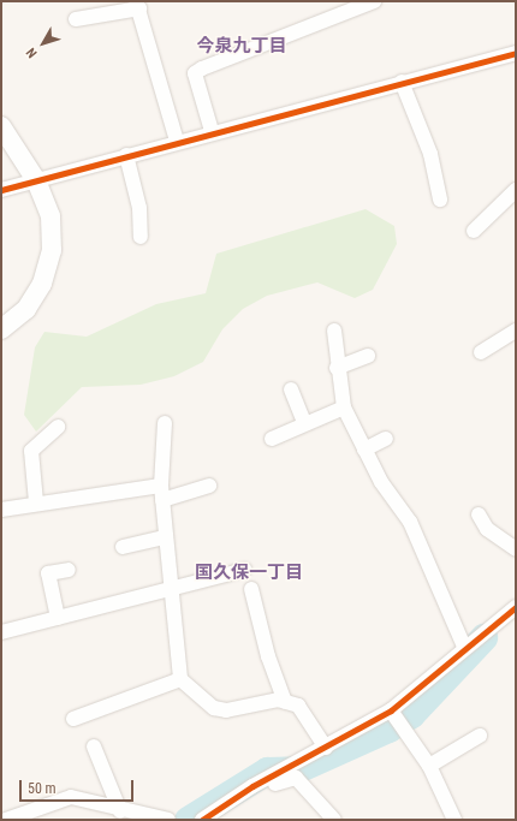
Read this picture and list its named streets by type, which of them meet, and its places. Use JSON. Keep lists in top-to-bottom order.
{
  "districts": ["今泉九丁目", "国久保一丁目"],
  "scale_bar": "50 m",
  "north": "bottom left"
}
